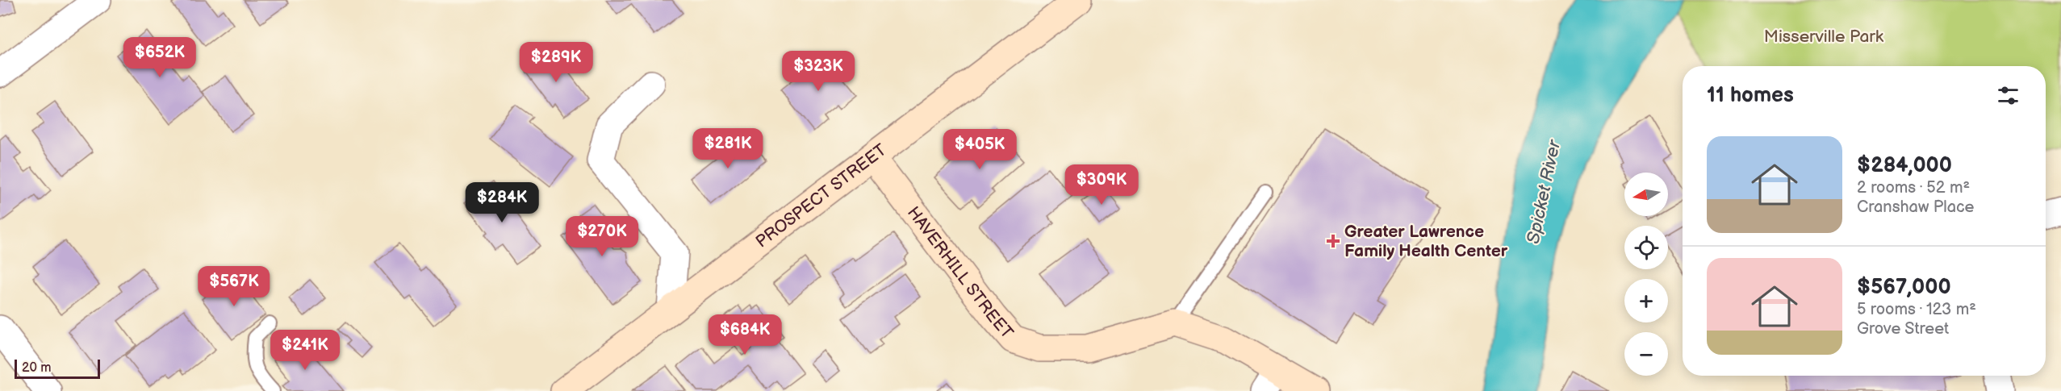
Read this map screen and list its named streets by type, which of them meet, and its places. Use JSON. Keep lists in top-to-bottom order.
{
  "streets": {
    "street": ["PROSPECT STREET", "HAVERHILL STREET"]
  },
  "crossings": [
    ["PROSPECT STREET", "HAVERHILL STREET"]
  ],
  "water": ["Spicket River"],
  "parks": ["Misserville Park"],
  "places": {
    "health": ["Greater Lawrence Family Health Center"]
  },
  "scale_bar": "20 m",
  "north": "left",
  "page": {
    "price": [
      "$652K",
      "$289K",
      "$323K",
      "$281K",
      "$405K",
      "$309K",
      "$284K",
      "$270K",
      "$567K",
      "$684K",
      "$241K"
    ],
    "heading": "11 homes",
    "list": [
      {
        "name": "$284,000",
        "note": "2 rooms · 52 m² · Cranshaw Place"
      },
      {
        "name": "$567,000",
        "note": "5 rooms · 123 m² · Grove Street"
      }
    ],
    "map_buttons": ["+", "−"],
    "scale": "20 m"
  }
}
